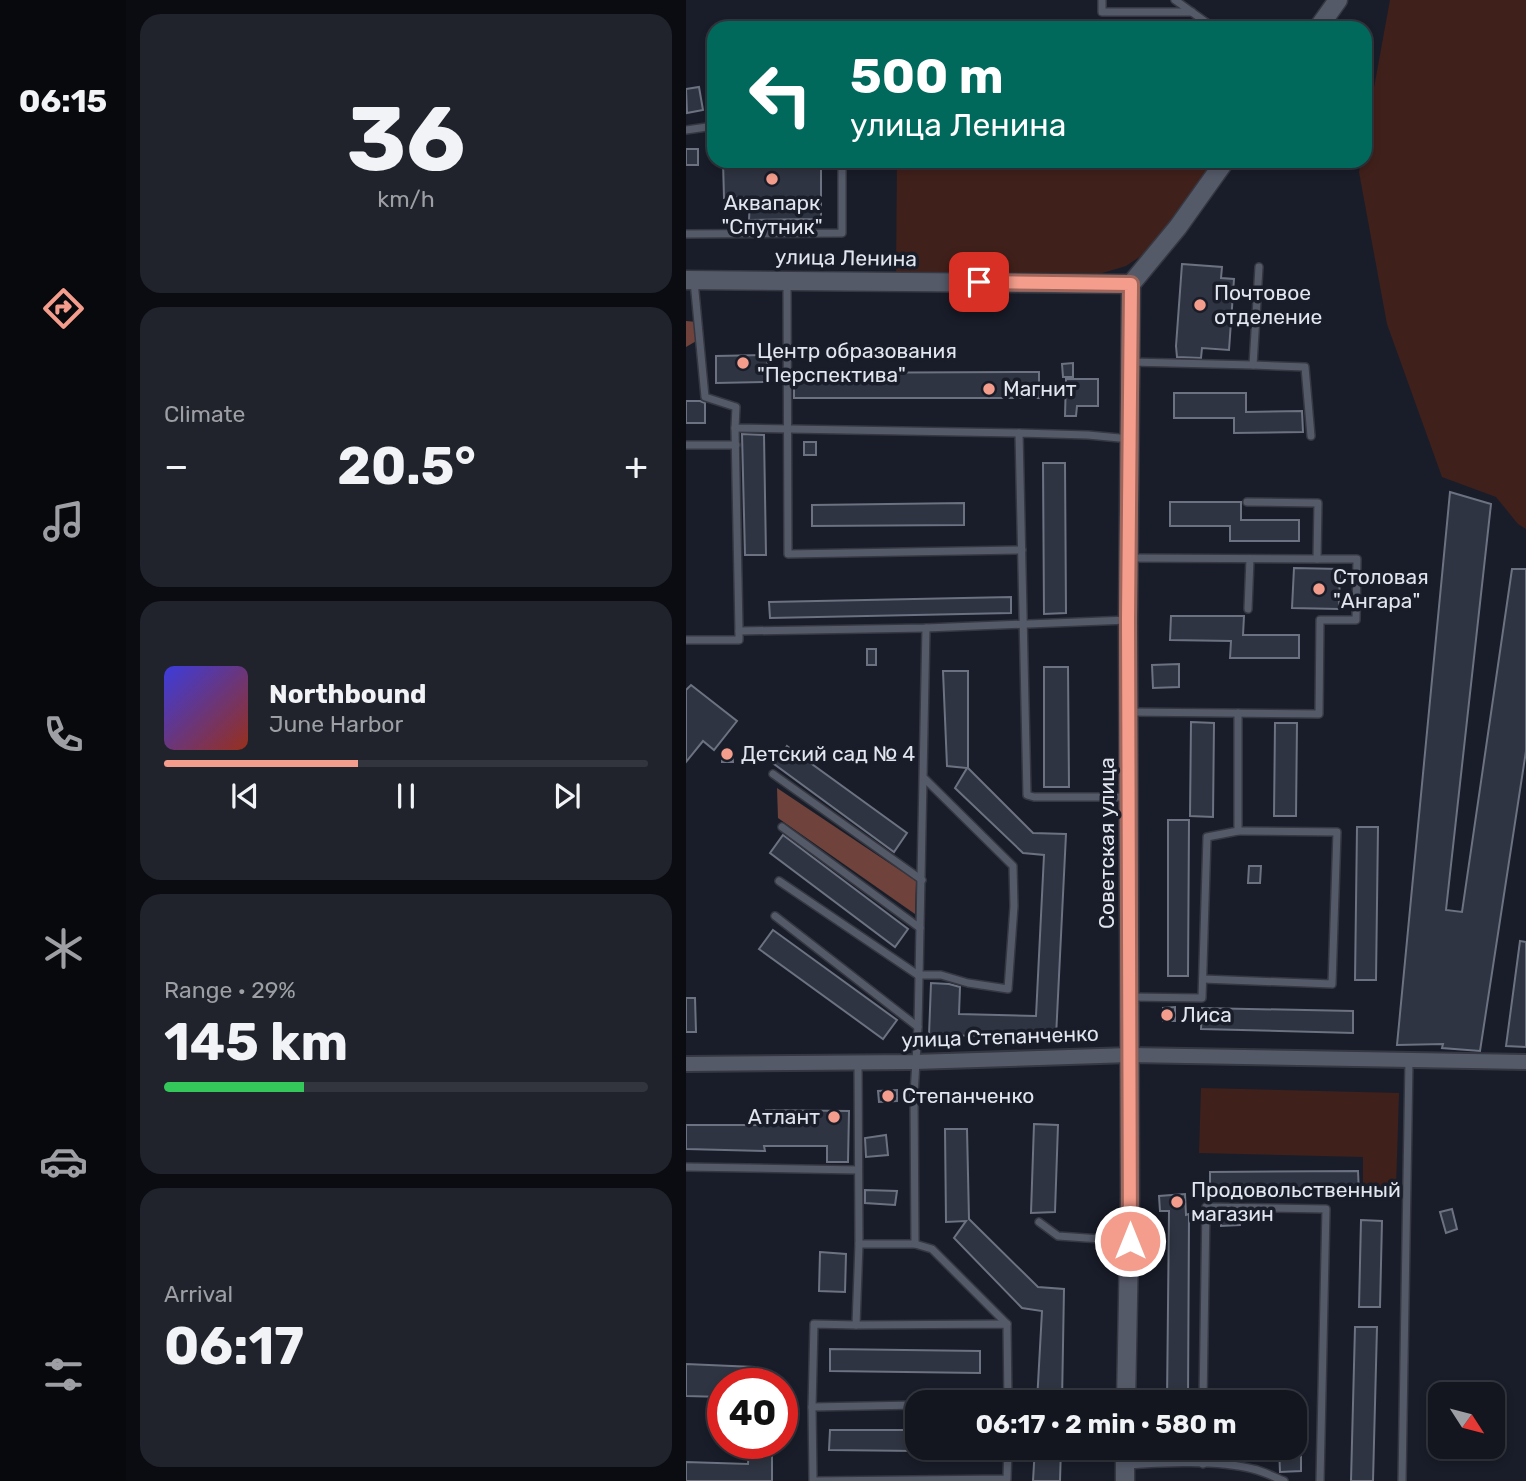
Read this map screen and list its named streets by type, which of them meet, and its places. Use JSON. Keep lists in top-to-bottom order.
{
  "streets": {
    "street": ["улица Ленина", "Советская улица", "улица Степанченко"]
  },
  "crossings": [
    ["улица Ленина", "Советская улица"],
    ["Советская улица", "улица Степанченко"]
  ],
  "places": [
    "Аквапарк \"Спутник\"",
    "Почтовое отделение",
    "Центр образования \"Перспектива\"",
    "Магнит",
    "Столовая \"Ангара\"",
    "Детский сад № 4",
    "Лиса",
    "Степанченко",
    "Атлант",
    "Продовольственный магазин"
  ],
  "north": "bottom right",
  "page": {
    "tabs": "06:15",
    "tile": [
      ["36", "km/h"],
      "Climate",
      ["Range · 29%", "145 km"],
      ["Arrival", "06:17"]
    ],
    "turn": ["500 m", "улица Ленина"],
    "heat": ["−", "20.5°", "+"],
    "song": ["Northbound", "June Harbor"],
    "limit": "40",
    "trip": "06:17 · 2 min · 580 m"
  }
}
